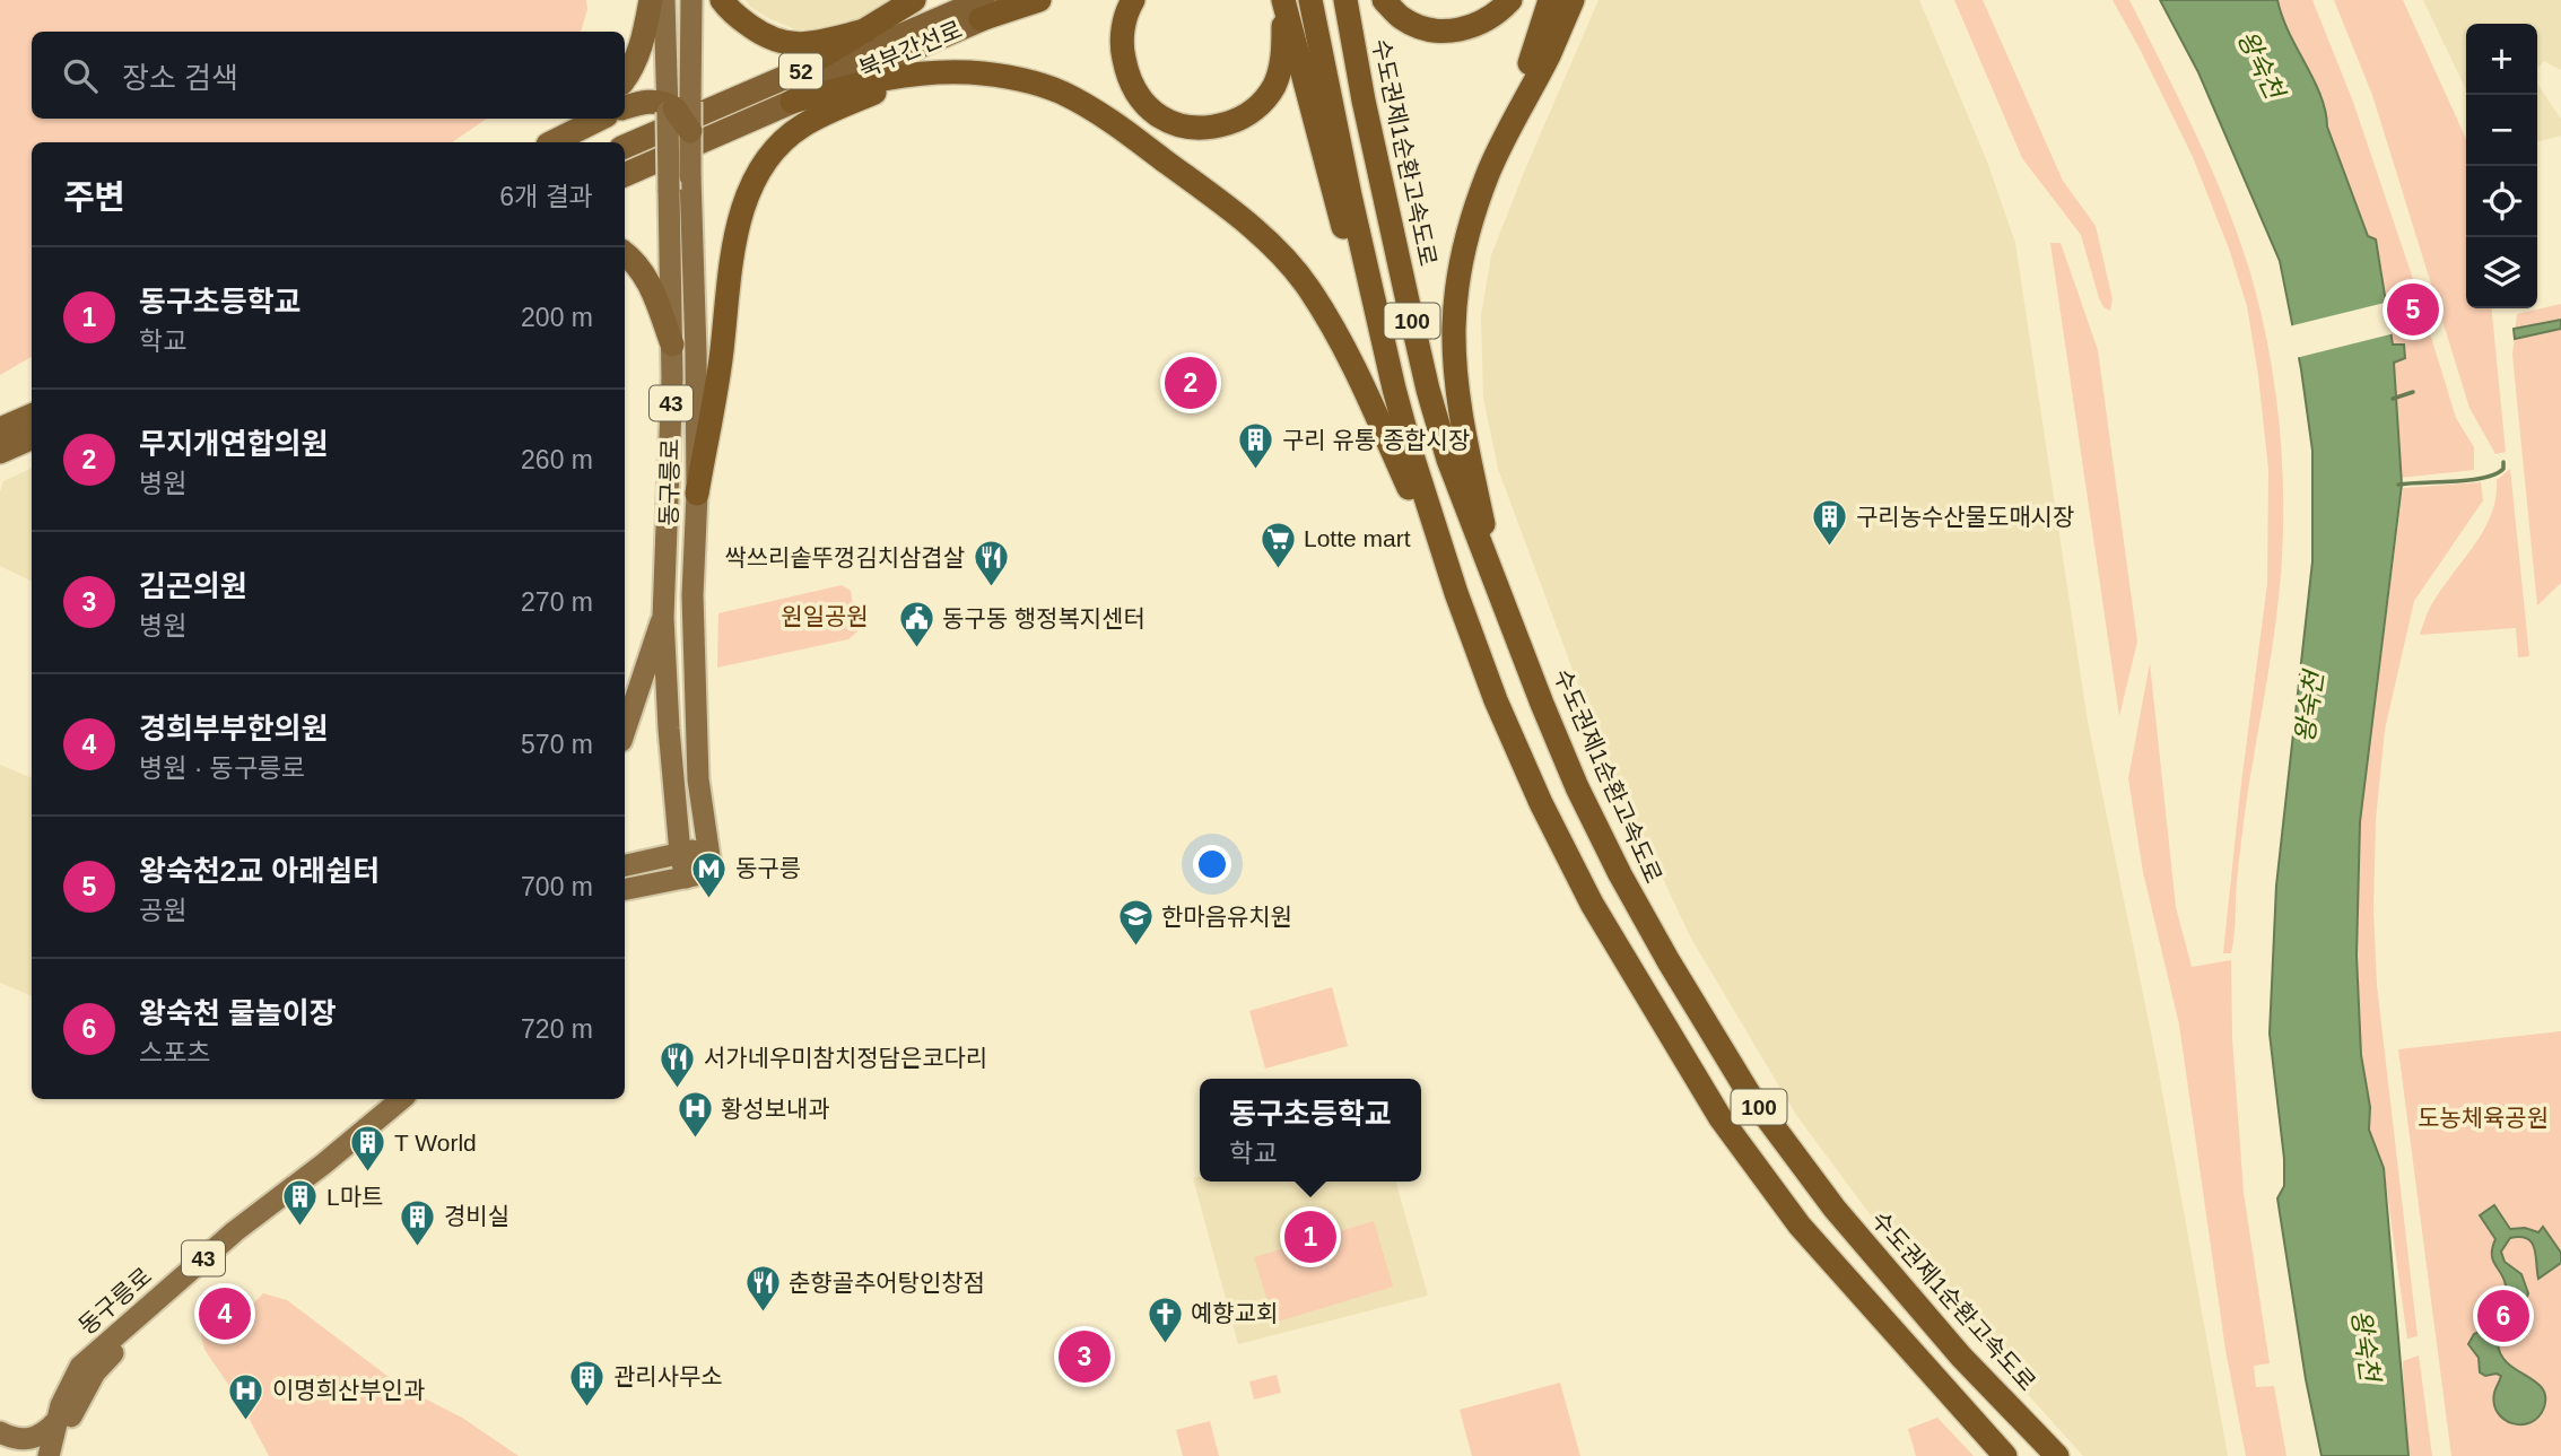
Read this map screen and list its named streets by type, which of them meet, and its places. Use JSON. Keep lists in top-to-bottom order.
{
  "streets": {
    "highway": [
      "북부간선로",
      "52",
      "수도권제1순환고속도로",
      "100"
    ],
    "main road": ["43", "동구릉로"]
  },
  "water": ["왕숙천"],
  "parks": ["원일공원", "도농체육공원"],
  "places": {
    "building": [
      "구리 유통 종합시장",
      "구리농수산물도매시장",
      "T World",
      "L마트",
      "경비실",
      "관리사무소"
    ],
    "supermarket": ["Lotte mart"],
    "restaurant": ["싹쓰리솥뚜껑김치삼겹살", "서가네우미참치정담은코다리", "춘향골추어탕인창점"],
    "public building": ["동구동 행정복지센터"],
    "metro station": ["동구릉"],
    "school or university": ["한마음유치원"],
    "hospital": ["황성보내과", "이명희산부인과"],
    "church": ["예향교회"]
  },
  "page": {
    "map_buttons": ["+", "−"],
    "search": "장소 검색",
    "heading": ["주변", "6개 결과"],
    "list": [
      {
        "mark": "1",
        "name": "동구초등학교",
        "note": "학교",
        "value": "200 m"
      },
      {
        "mark": "2",
        "name": "무지개연합의원",
        "note": "병원",
        "value": "260 m"
      },
      {
        "mark": "3",
        "name": "김곤의원",
        "note": "병원",
        "value": "270 m"
      },
      {
        "mark": "4",
        "name": "경희부부한의원",
        "note": "병원 · 동구릉로",
        "value": "570 m"
      },
      {
        "mark": "5",
        "name": "왕숙천2교 아래쉼터",
        "note": "공원",
        "value": "700 m"
      },
      {
        "mark": "6",
        "name": "왕숙천 물놀이장",
        "note": "스포츠",
        "value": "720 m"
      }
    ],
    "pins": [
      "5",
      "2",
      "1",
      "4",
      "6",
      "3"
    ],
    "popup": ["동구초등학교", "학교"]
  }
}
